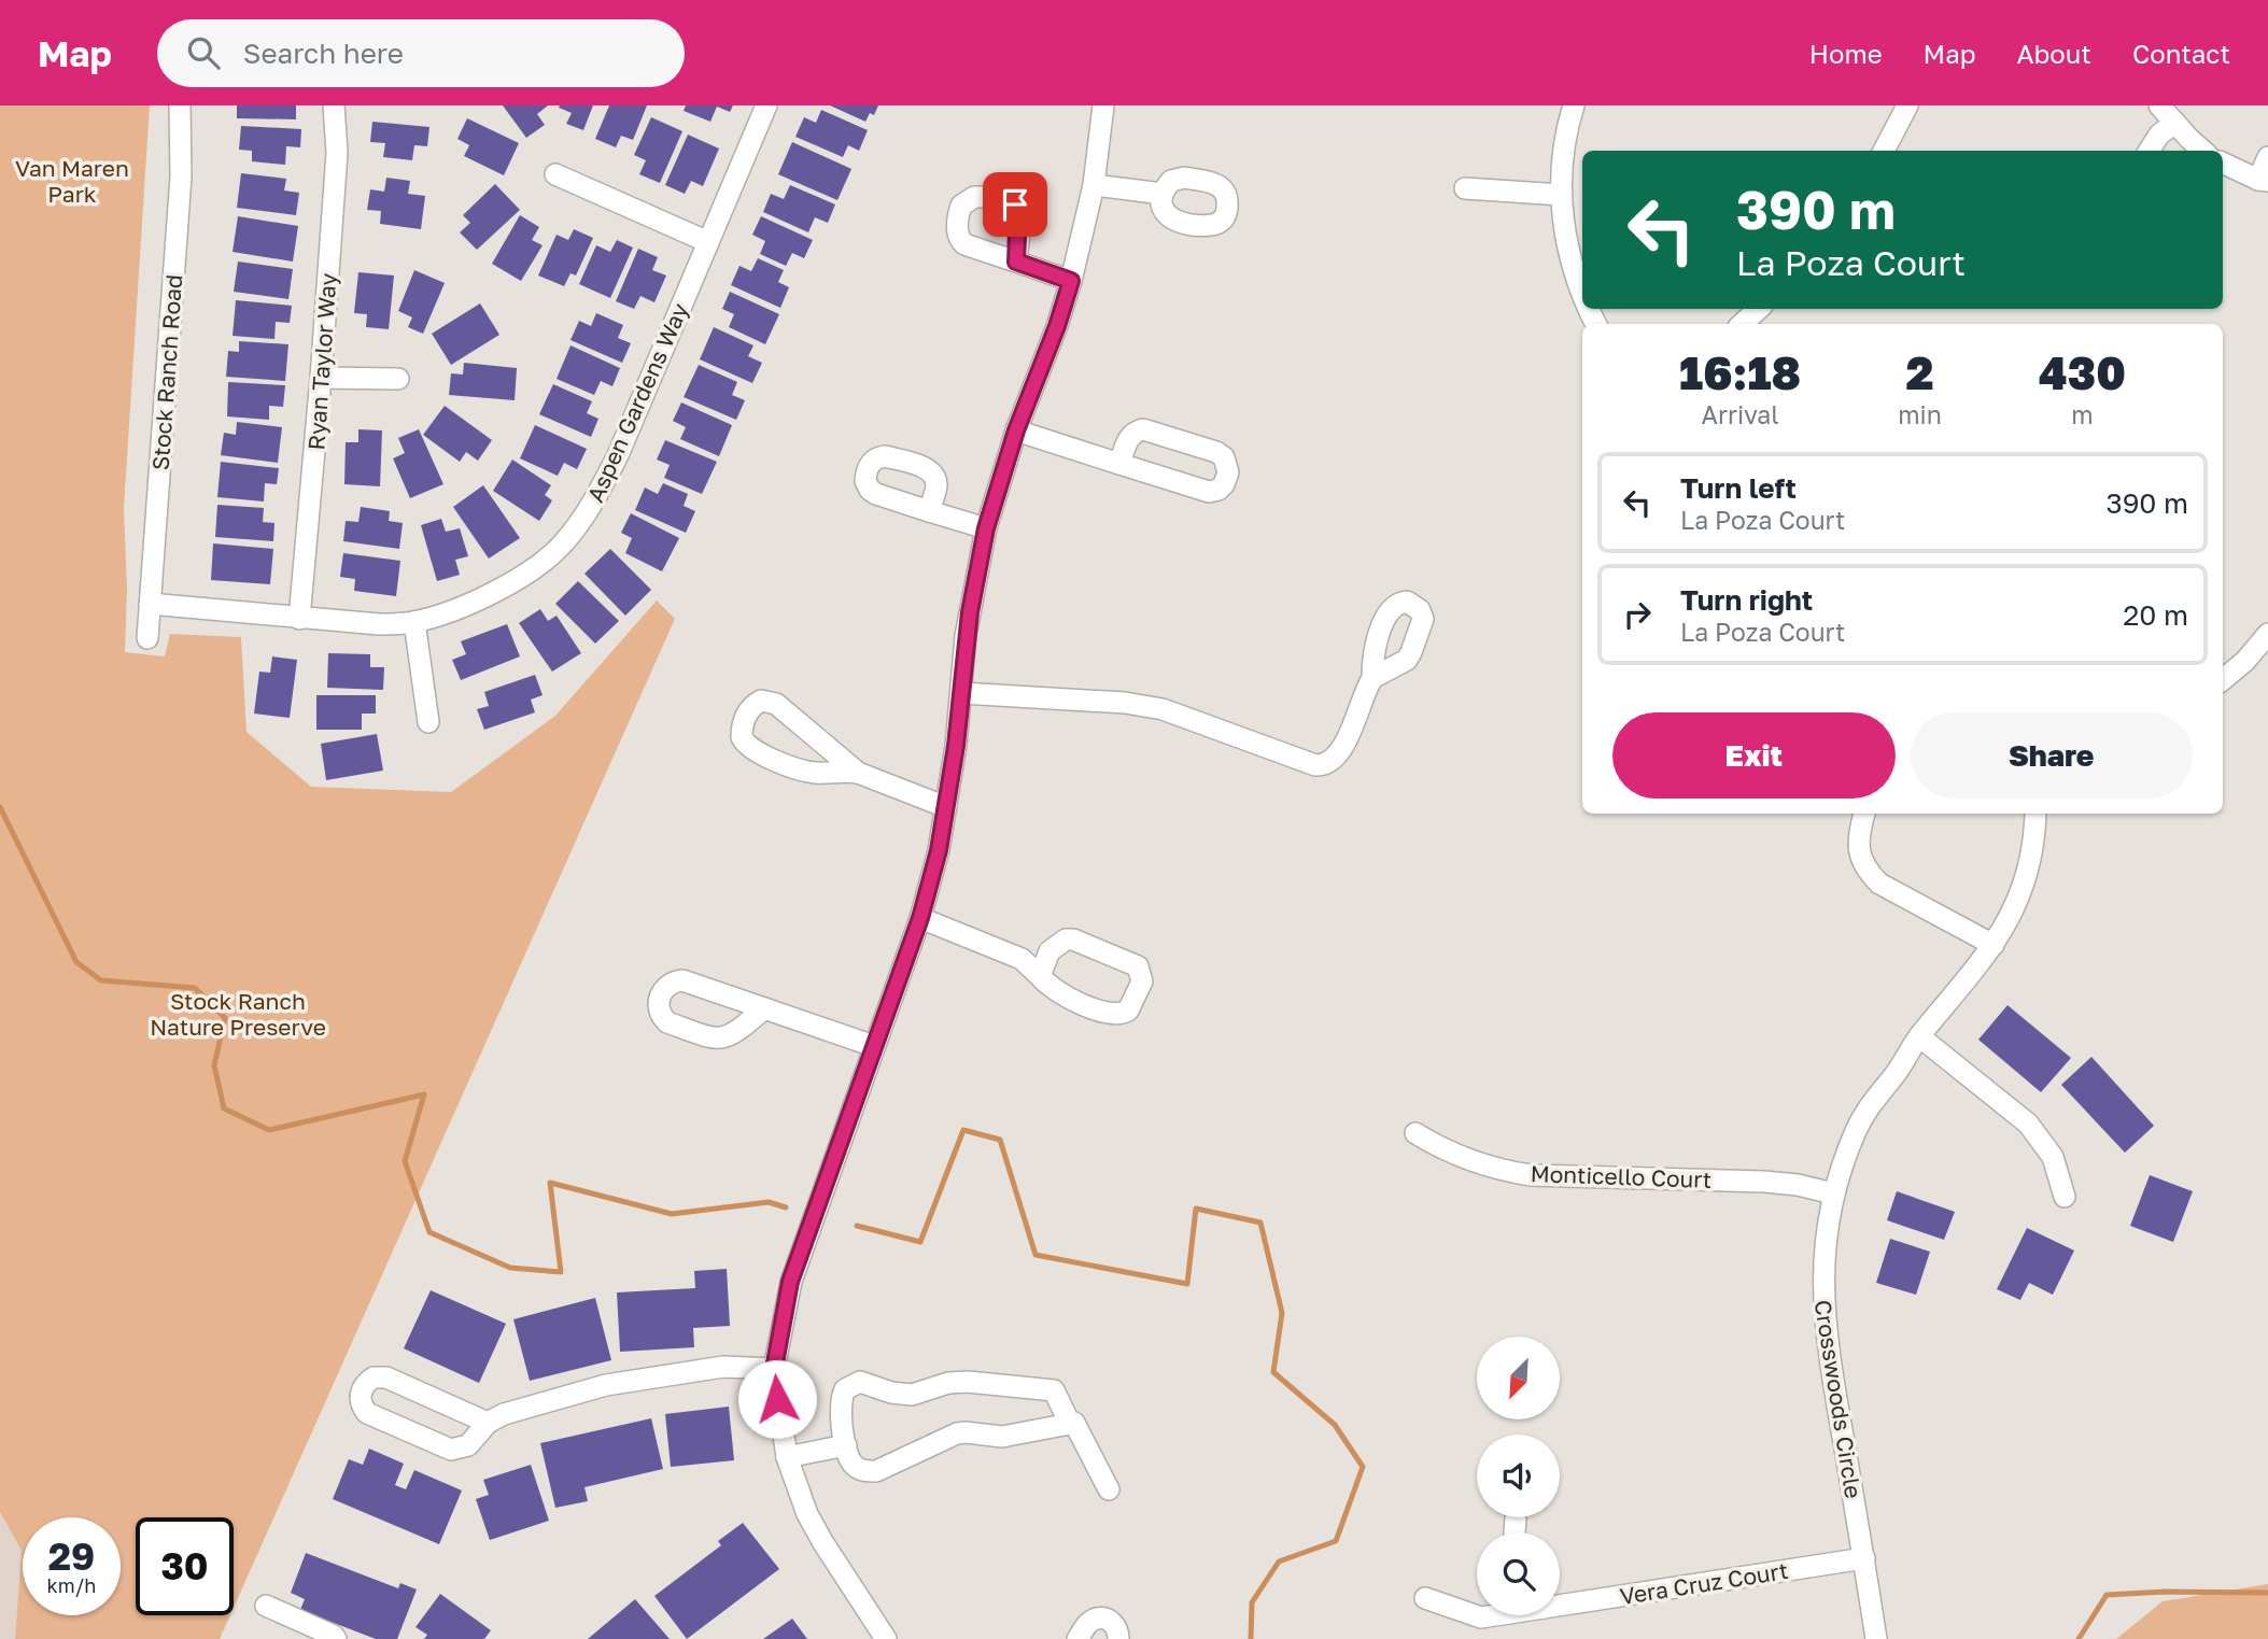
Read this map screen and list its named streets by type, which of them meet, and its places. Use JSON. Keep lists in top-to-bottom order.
{
  "streets": {
    "street": [
      "Ryan Taylor Way",
      "Stock Ranch Road",
      "Aspen Gardens Way",
      "Monticello Court",
      "Crosswoods Circle",
      "Vera Cruz Court"
    ]
  },
  "crossings": [
    ["Ryan Taylor Way", "Aspen Gardens Way"],
    ["Stock Ranch Road", "Aspen Gardens Way"],
    ["Monticello Court", "Crosswoods Circle"],
    ["Crosswoods Circle", "Vera Cruz Court"]
  ],
  "parks": ["Van Maren Park", "Stock Ranch Nature Preserve"],
  "north": "bottom left",
  "page": {
    "header": "Map",
    "search": "Search here",
    "nav": [
      "Home",
      "Map",
      "About",
      "Contact"
    ],
    "turn": ["390 m", "La Poza Court"],
    "eta": [
      "16:18",
      "Arrival",
      "2",
      "min",
      "430",
      "m"
    ],
    "list": [
      {
        "name": "Turn left",
        "note": "La Poza Court",
        "value": "390 m"
      },
      {
        "name": "Turn right",
        "note": "La Poza Court",
        "value": "20 m"
      }
    ],
    "buttons": ["Exit", "Share"],
    "speed": "29 km/h",
    "limit": "30"
  }
}
